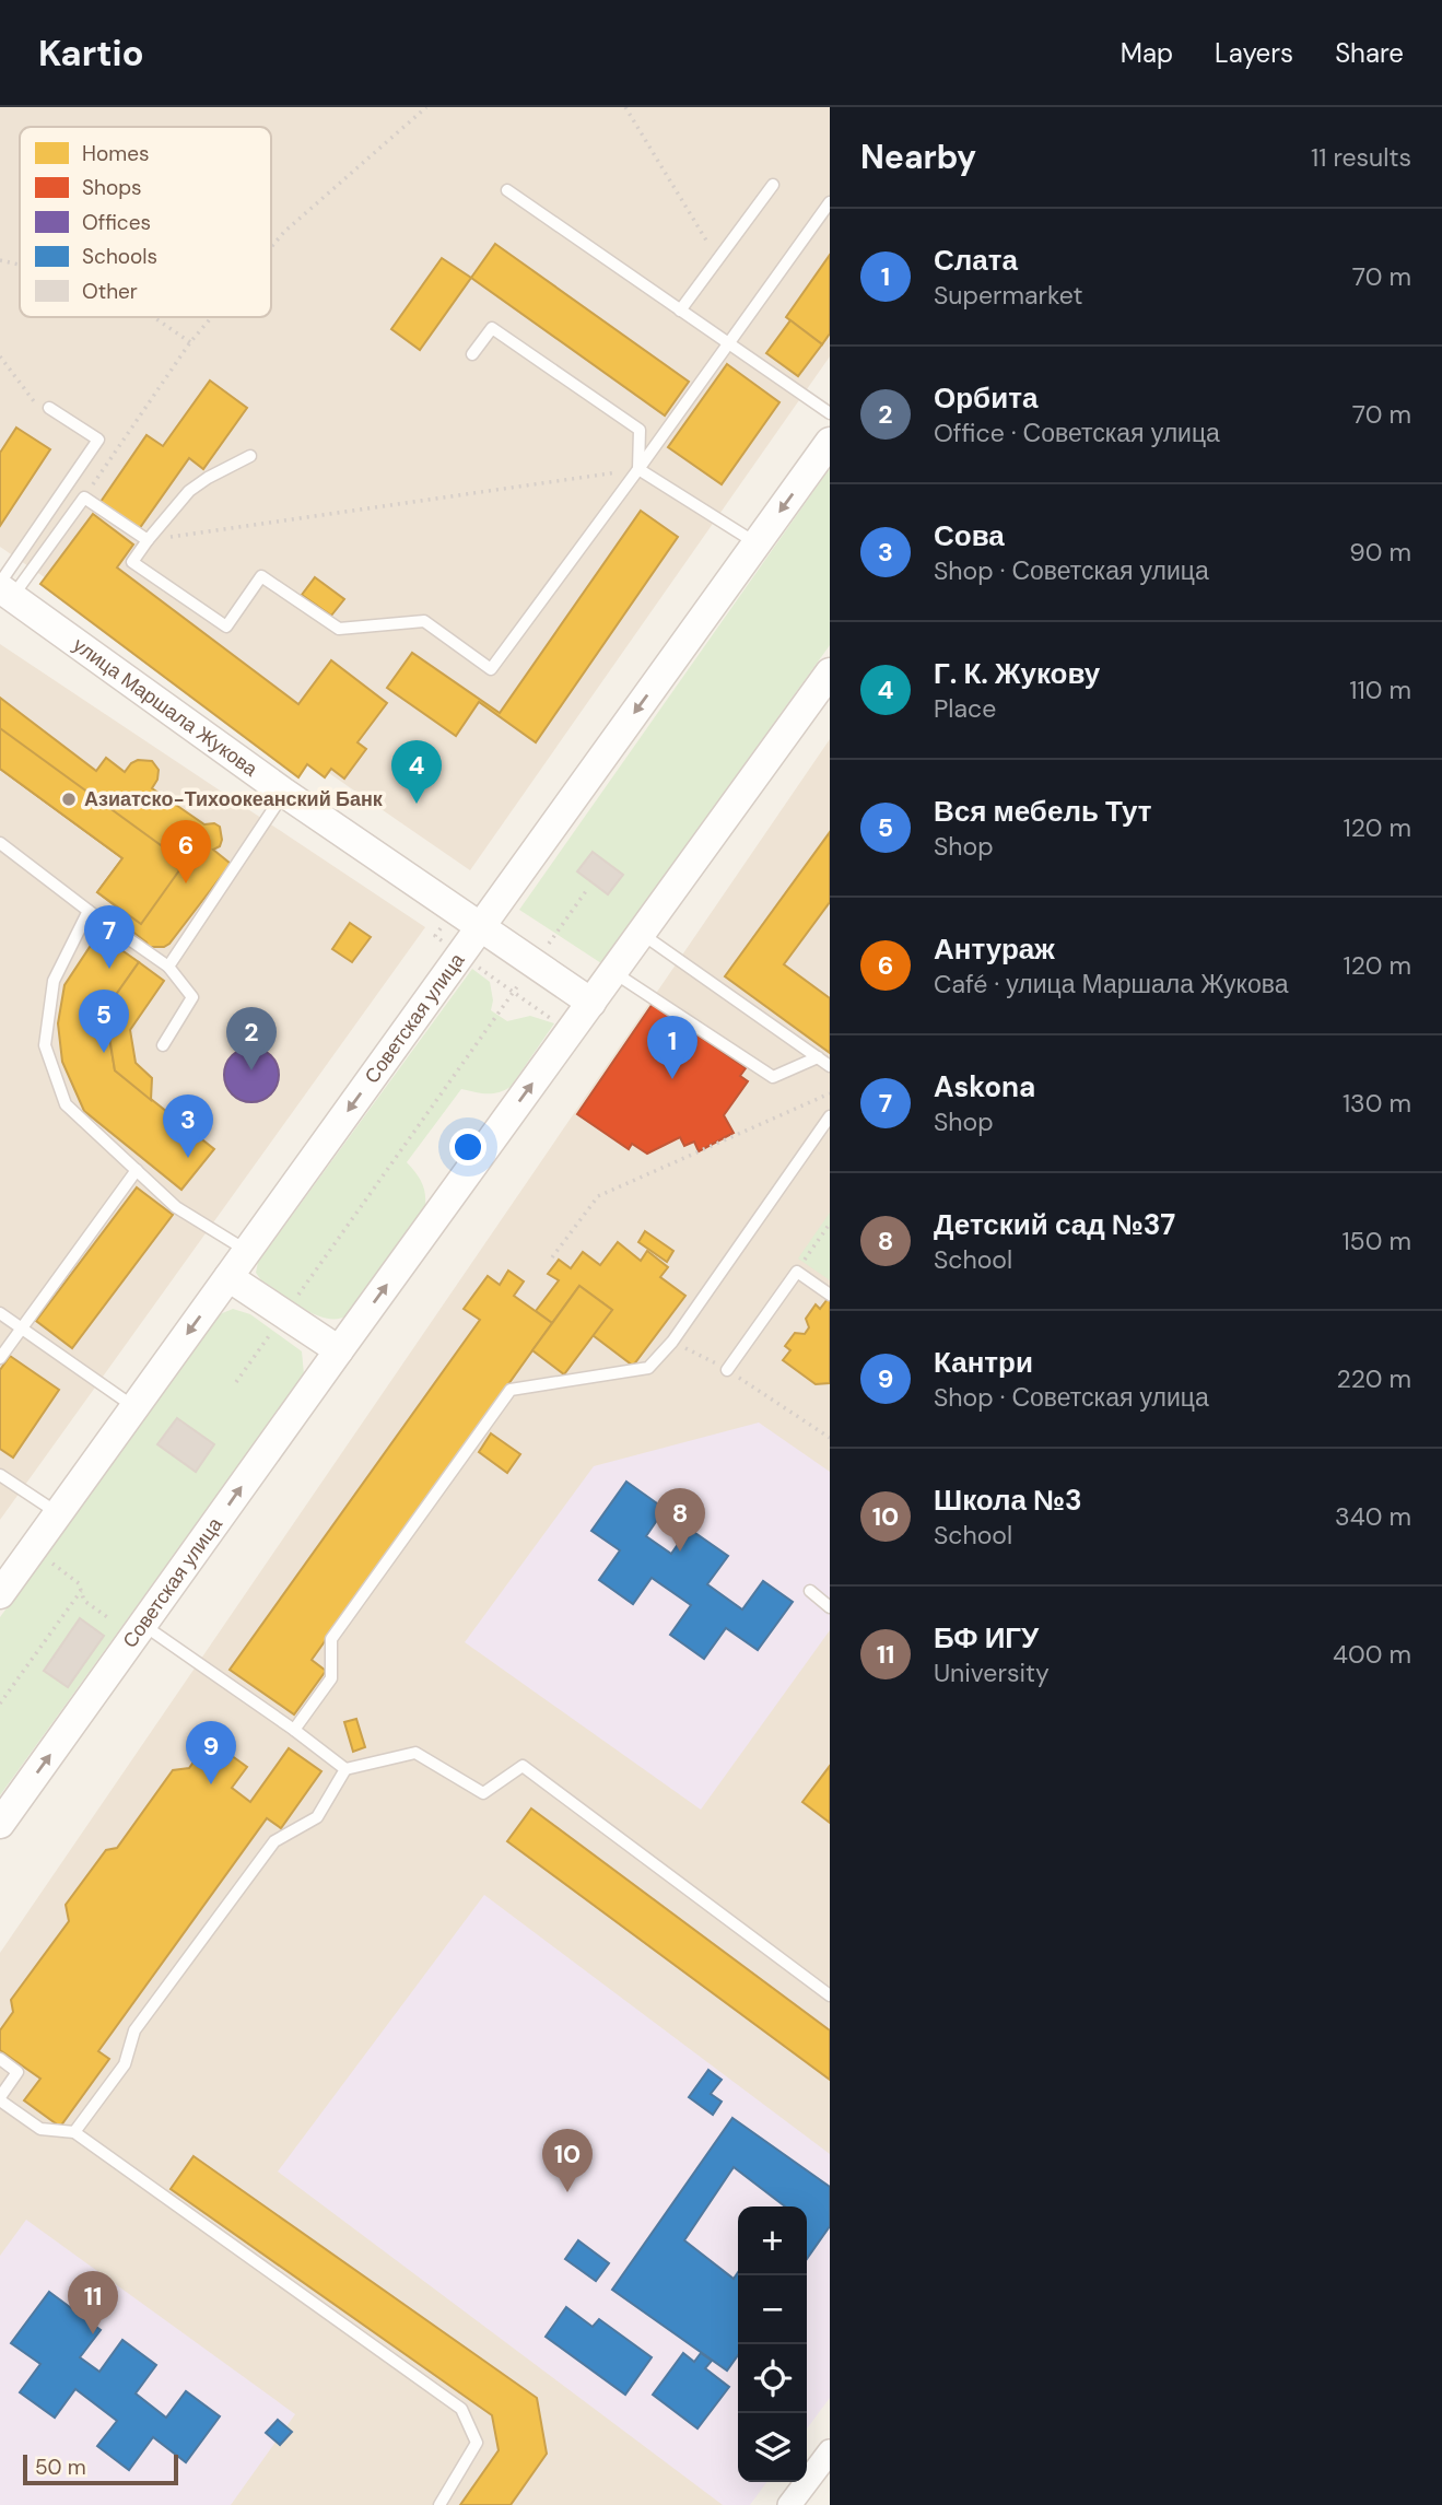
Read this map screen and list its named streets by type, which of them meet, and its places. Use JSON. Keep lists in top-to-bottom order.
{
  "streets": {
    "street": ["улица Маршала Жукова", "Советская улица"]
  },
  "crossings": [
    ["улица Маршала Жукова", "Советская улица"]
  ],
  "places": ["Азиатско-Тихоокеанский Банк"],
  "legend": [
    "Homes",
    "Shops",
    "Offices",
    "Schools",
    "Other"
  ],
  "scale_bar": "50 m",
  "page": {
    "header": "Kartio",
    "nav": ["Map", "Layers", "Share"],
    "heading": ["Nearby", "11 results"],
    "list": [
      {
        "mark": "1",
        "name": "Слата",
        "note": "Supermarket",
        "value": "70 m"
      },
      {
        "mark": "2",
        "name": "Орбита",
        "note": "Office · Советская улица",
        "value": "70 m"
      },
      {
        "mark": "3",
        "name": "Сова",
        "note": "Shop · Советская улица",
        "value": "90 m"
      },
      {
        "mark": "4",
        "name": "Г. К. Жукову",
        "note": "Place",
        "value": "110 m"
      },
      {
        "mark": "5",
        "name": "Вся мебель Тут",
        "note": "Shop",
        "value": "120 m"
      },
      {
        "mark": "6",
        "name": "Антураж",
        "note": "Café · улица Маршала Жукова",
        "value": "120 m"
      },
      {
        "mark": "7",
        "name": "Askona",
        "note": "Shop",
        "value": "130 m"
      },
      {
        "mark": "8",
        "name": "Детский сад №37",
        "note": "School",
        "value": "150 m"
      },
      {
        "mark": "9",
        "name": "Кантри",
        "note": "Shop · Советская улица",
        "value": "220 m"
      },
      {
        "mark": "10",
        "name": "Школа №3",
        "note": "School",
        "value": "340 m"
      },
      {
        "mark": "11",
        "name": "БФ ИГУ",
        "note": "University",
        "value": "400 m"
      }
    ],
    "pins": [
      "4",
      "6",
      "7",
      "5",
      "2",
      "1",
      "3",
      "8",
      "9",
      "10",
      "11"
    ],
    "map_buttons": ["+", "−"],
    "scale": "50 m"
  }
}
